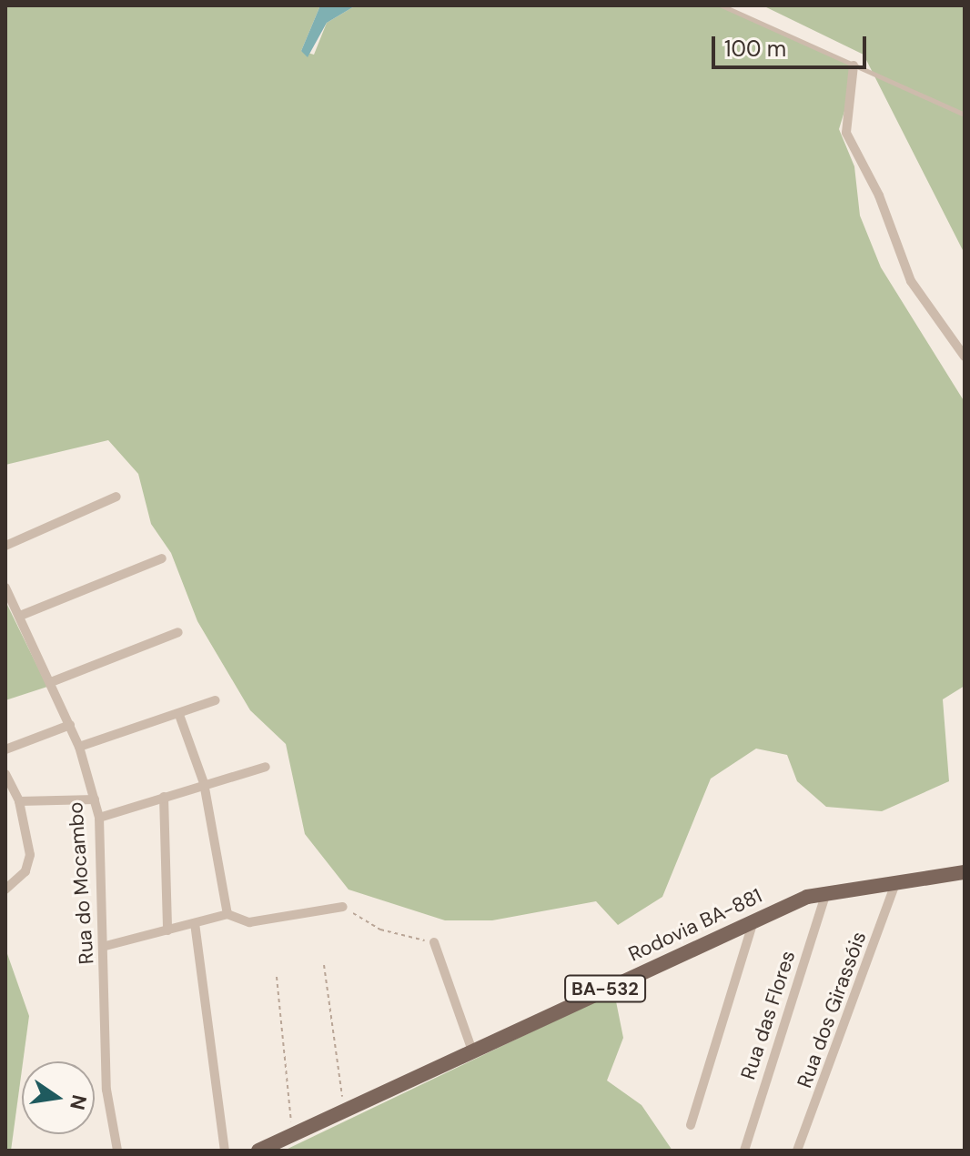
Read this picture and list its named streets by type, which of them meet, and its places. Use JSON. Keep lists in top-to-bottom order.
{
  "streets": {
    "main road": ["Rodovia BA-881", "BA-532"],
    "street": ["Rua do Mocambo", "Rua dos Girassóis", "Rua das Flores"]
  },
  "crossings": [
    ["Rodovia BA-881", "Rua dos Girassóis"],
    ["Rodovia BA-881", "Rua das Flores"]
  ],
  "scale_bar": "100 m",
  "north": "right"
}
